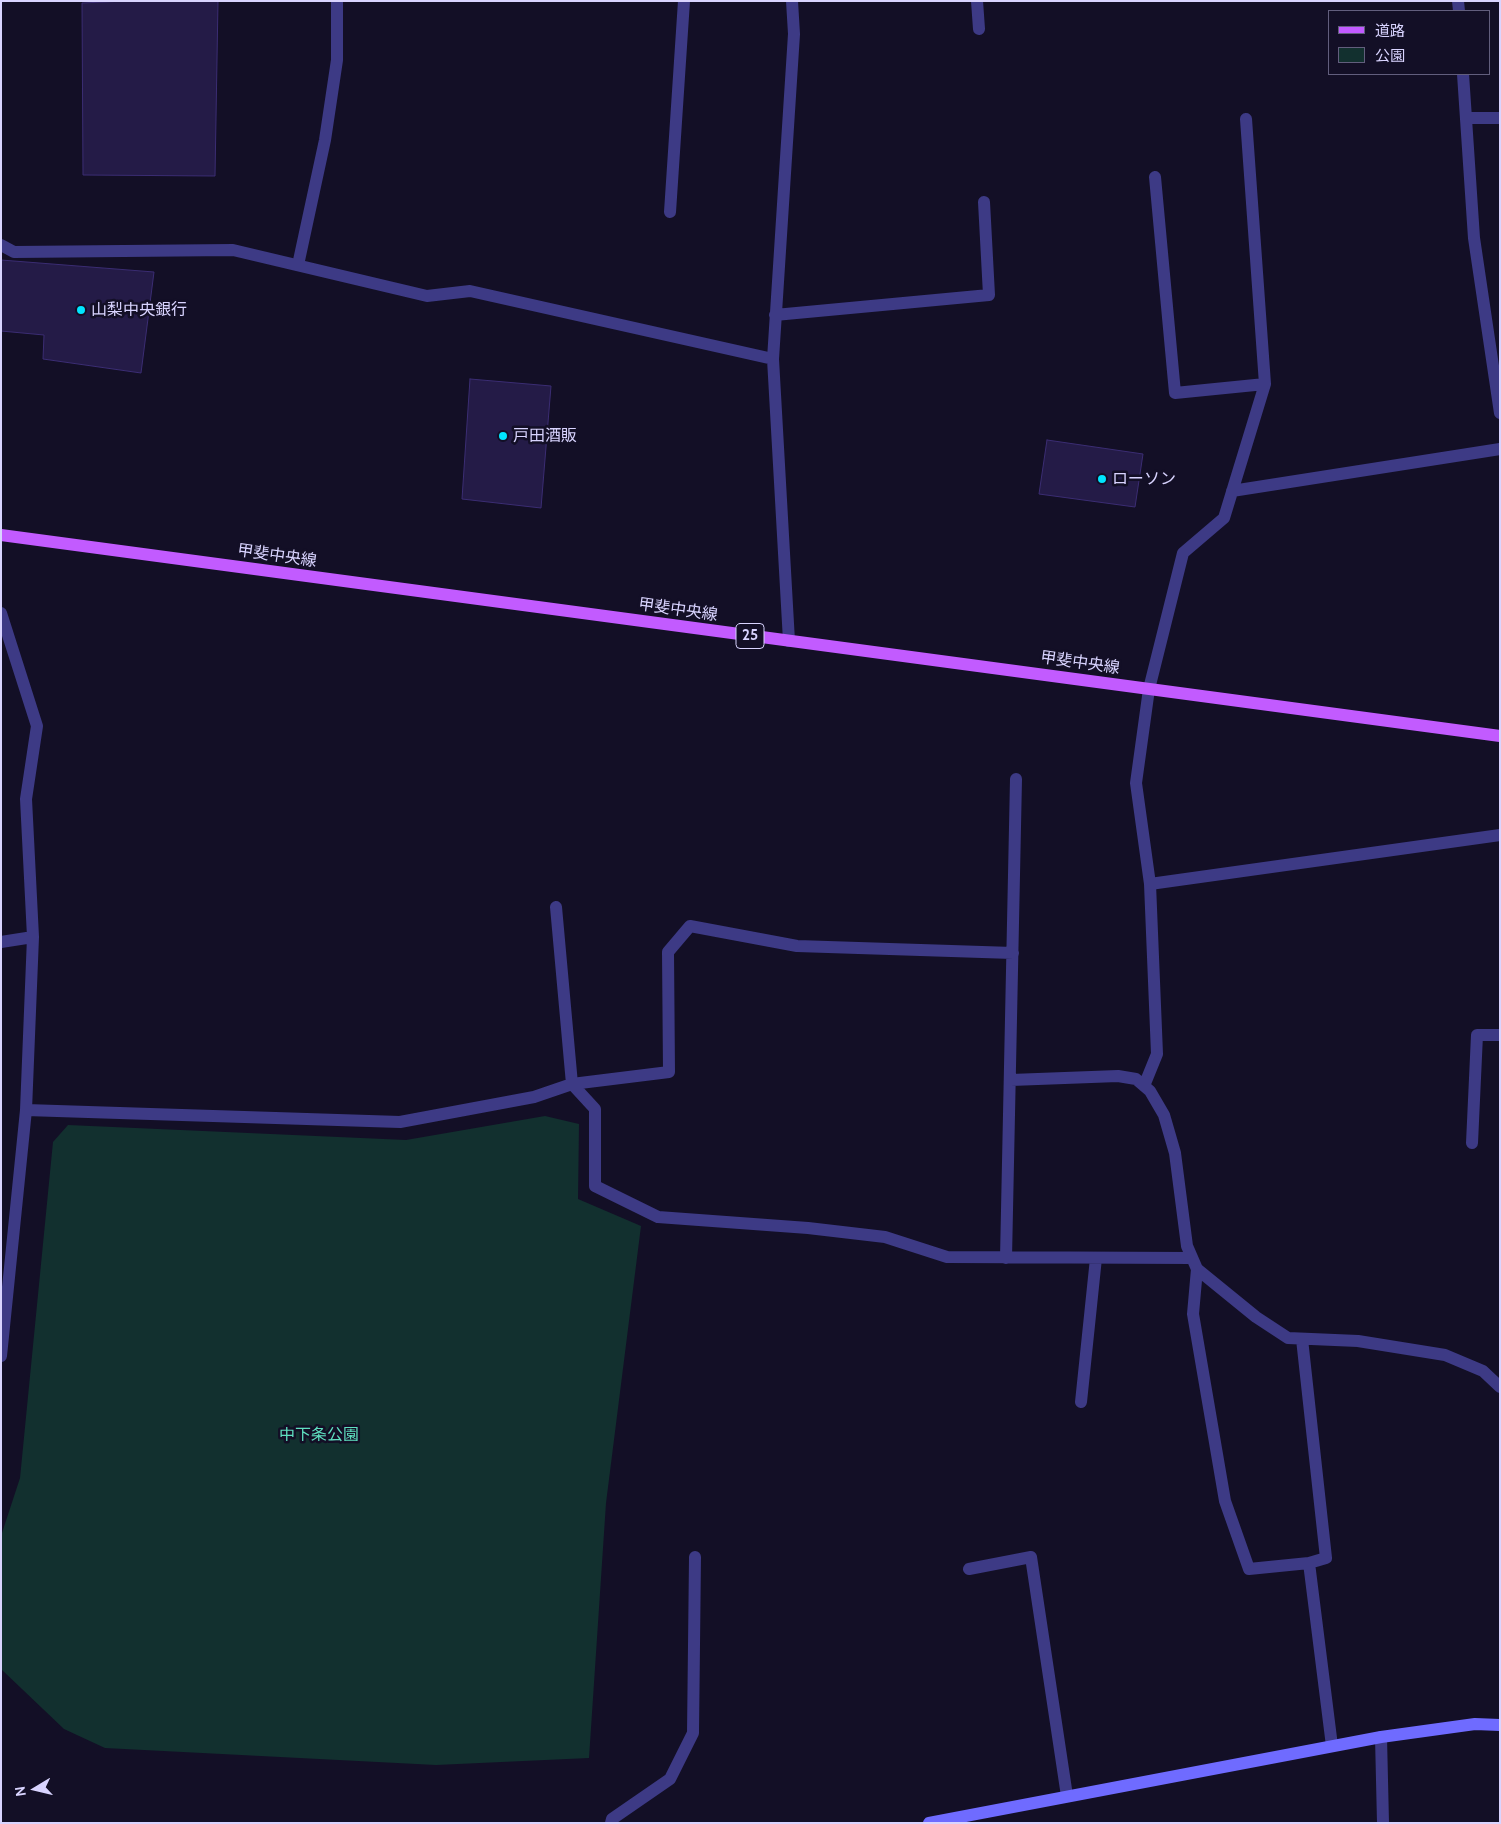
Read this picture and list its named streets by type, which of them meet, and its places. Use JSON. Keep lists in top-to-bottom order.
{
  "streets": {
    "main road": ["甲斐中央線", "25"]
  },
  "parks": ["中下条公園"],
  "places": ["山梨中央銀行", "戸田酒販", "ローソン"],
  "legend": ["道路", "公園"],
  "north": "left"
}
